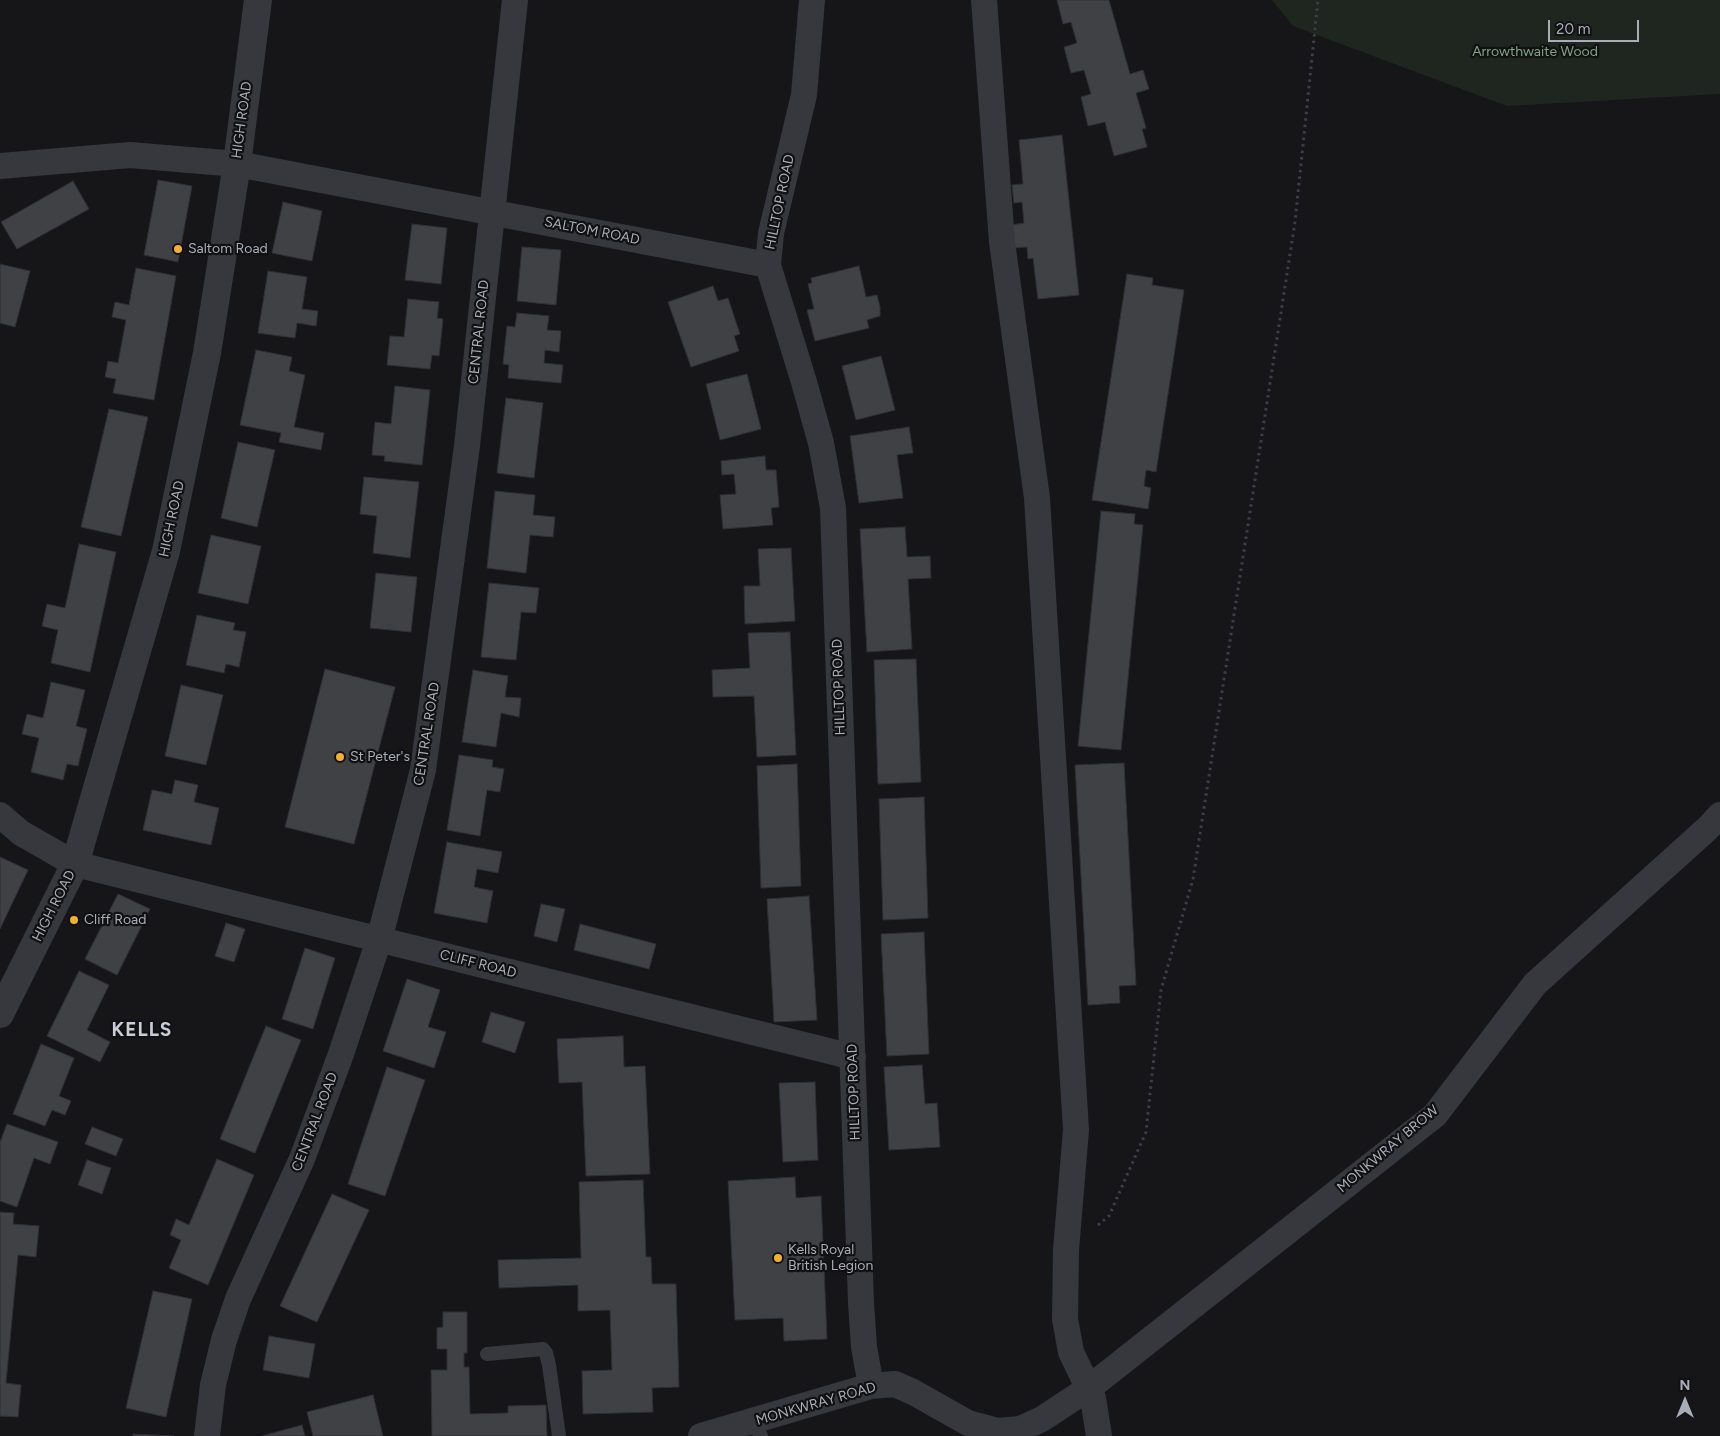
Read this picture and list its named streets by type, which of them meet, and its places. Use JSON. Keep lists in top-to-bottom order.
{
  "streets": {
    "street": [
      "HIGH ROAD",
      "HILLTOP ROAD",
      "SALTOM ROAD",
      "CENTRAL ROAD",
      "CLIFF ROAD",
      "MONKWRAY BROW",
      "MONKWRAY ROAD"
    ]
  },
  "crossings": [
    ["HIGH ROAD", "SALTOM ROAD"],
    ["HIGH ROAD", "CLIFF ROAD"],
    ["HILLTOP ROAD", "SALTOM ROAD"],
    ["HILLTOP ROAD", "CLIFF ROAD"],
    ["HILLTOP ROAD", "MONKWRAY ROAD"],
    ["SALTOM ROAD", "CENTRAL ROAD"],
    ["CENTRAL ROAD", "CLIFF ROAD"],
    ["MONKWRAY BROW", "MONKWRAY ROAD"]
  ],
  "districts": ["KELLS"],
  "parks": ["Arrowthwaite Wood"],
  "places": [
    "Saltom Road",
    "St Peter's",
    "Cliff Road",
    "Kells Royal British Legion"
  ],
  "scale_bar": "20 m",
  "north": "top"
}
